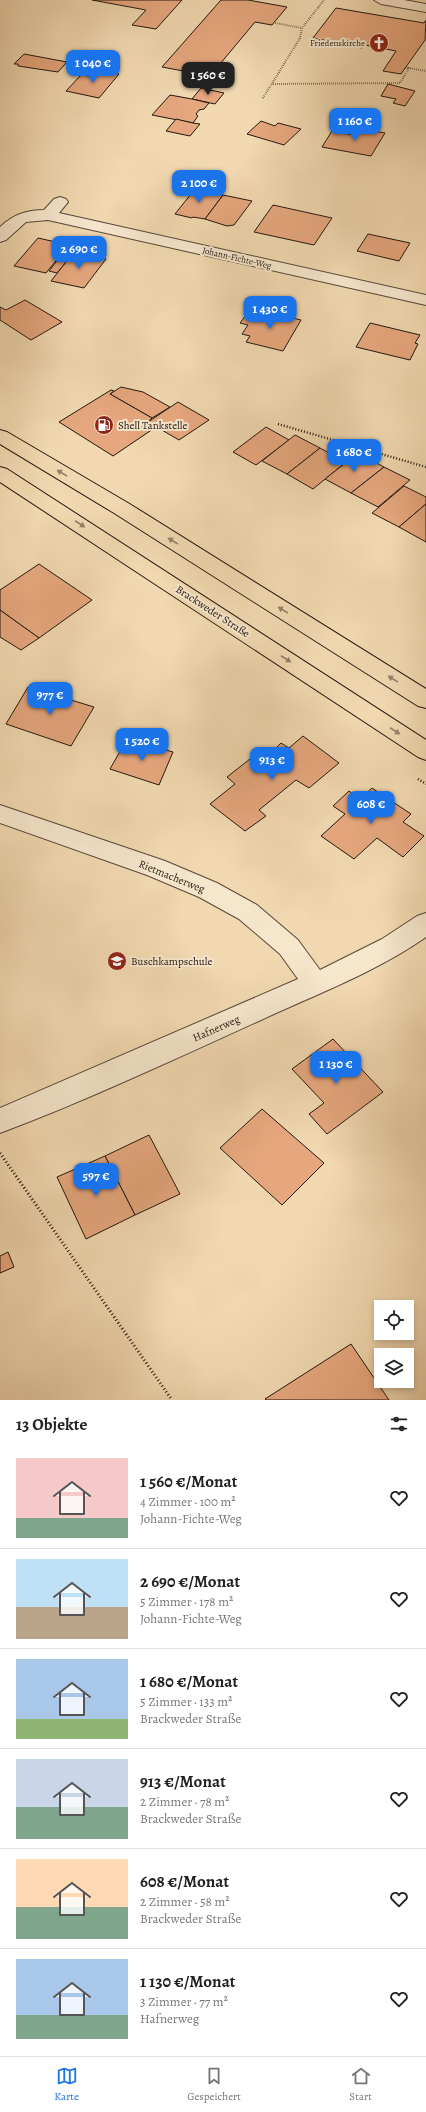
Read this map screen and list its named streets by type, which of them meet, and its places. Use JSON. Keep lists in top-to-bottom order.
{
  "streets": {
    "main road": ["Brackweder Straße"],
    "street": ["Johann-Fichte-Weg", "Rietmacherweg", "Hafnerweg"]
  },
  "crossings": [
    ["Rietmacherweg", "Hafnerweg"]
  ],
  "places": {
    "church": ["Friedenskirche"],
    "fuel station": ["Shell Tankstelle"],
    "school or university": ["Buschkampschule"]
  },
  "page": {
    "price": [
      "1 040 €",
      "1 560 €",
      "1 160 €",
      "2 100 €",
      "2 690 €",
      "1 430 €",
      "1 680 €",
      "977 €",
      "1 520 €",
      "913 €",
      "608 €",
      "1 130 €",
      "597 €"
    ],
    "heading": "13 Objekte",
    "list": [
      {
        "name": "1 560 €/Monat",
        "note": "4 Zimmer · 100 m² · Johann-Fichte-Weg"
      },
      {
        "name": "2 690 €/Monat",
        "note": "5 Zimmer · 178 m² · Johann-Fichte-Weg"
      },
      {
        "name": "1 680 €/Monat",
        "note": "5 Zimmer · 133 m² · Brackweder Straße"
      },
      {
        "name": "913 €/Monat",
        "note": "2 Zimmer · 78 m² · Brackweder Straße"
      },
      {
        "name": "608 €/Monat",
        "note": "2 Zimmer · 58 m² · Brackweder Straße"
      },
      {
        "name": "1 130 €/Monat",
        "note": "3 Zimmer · 77 m² · Hafnerweg"
      }
    ],
    "tabs": ["Karte", "Gespeichert", "Start"]
  }
}
